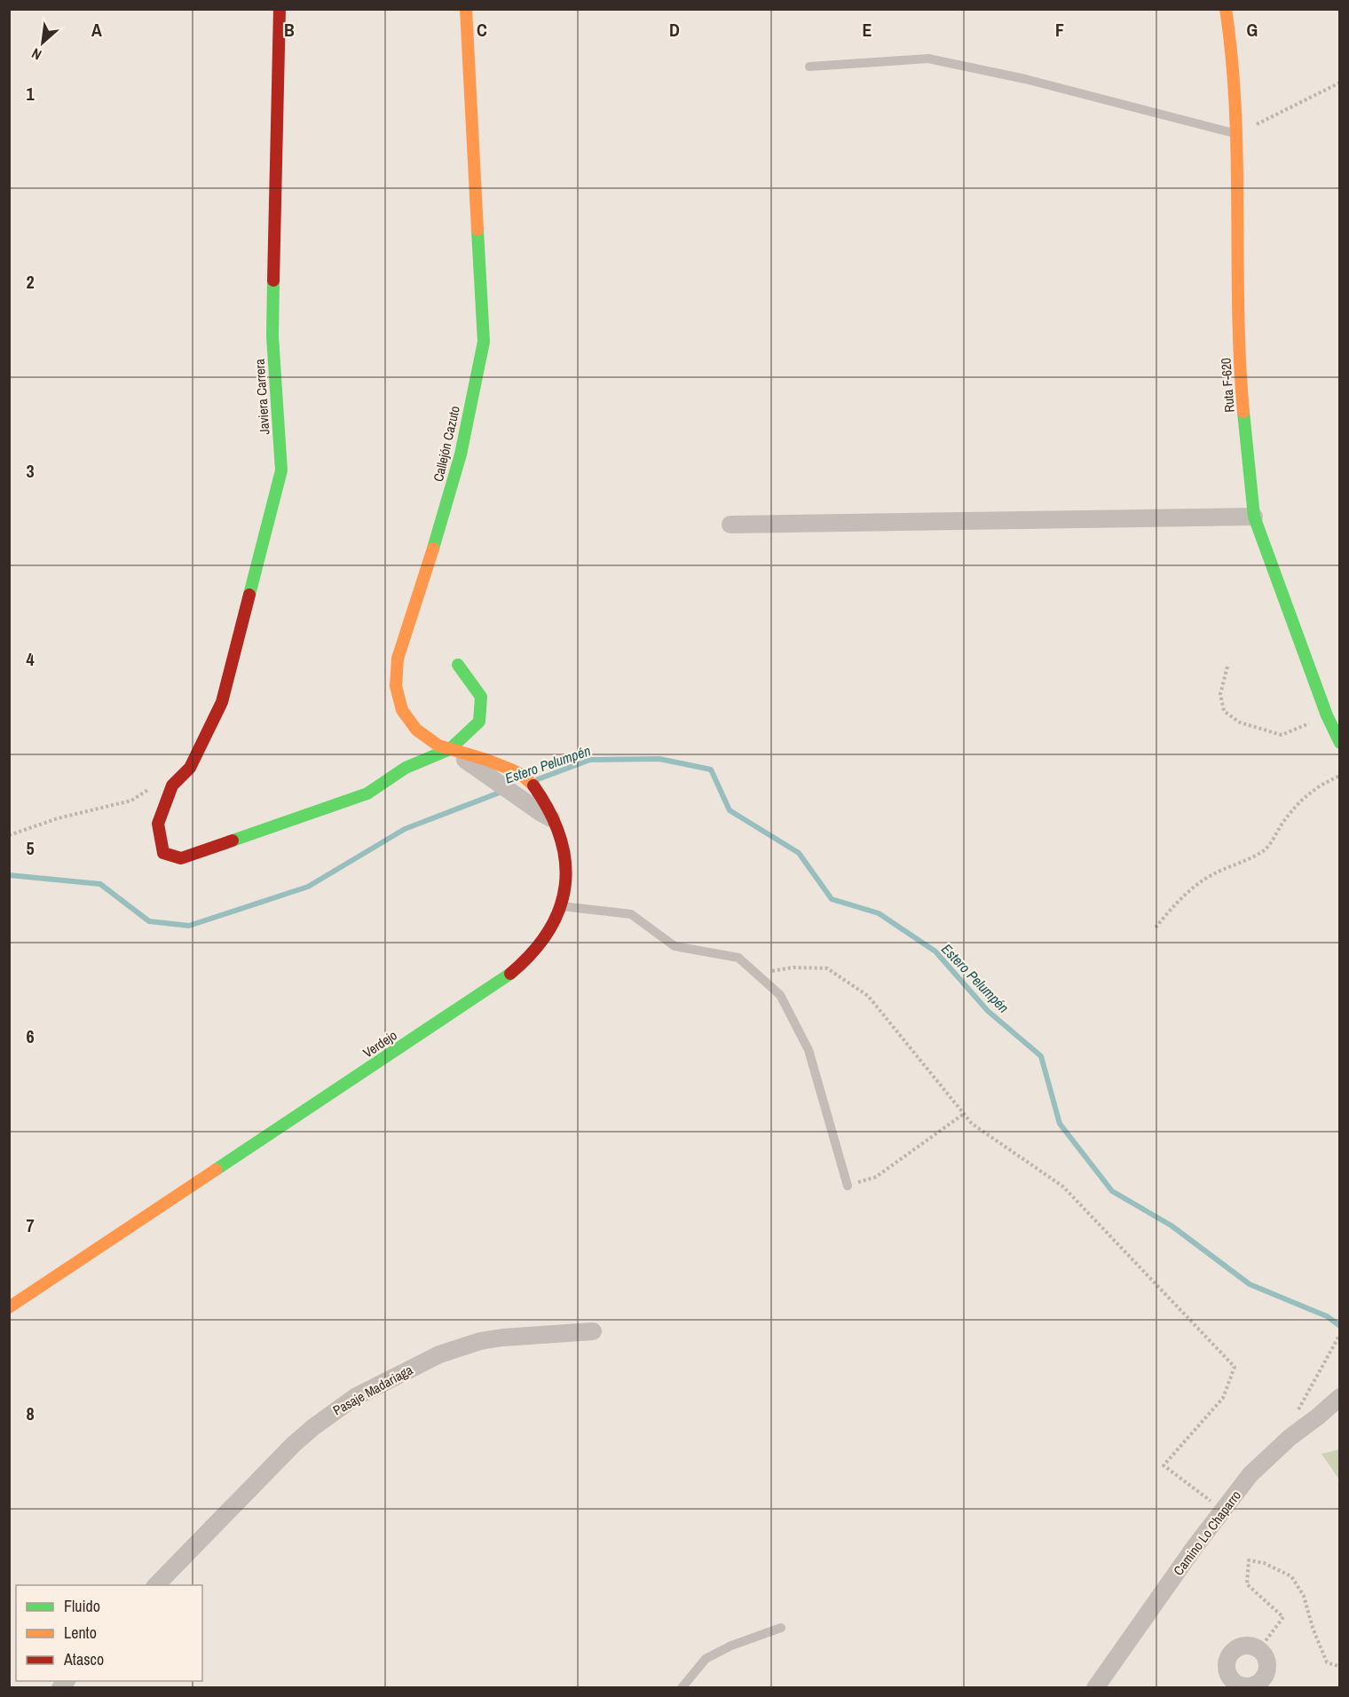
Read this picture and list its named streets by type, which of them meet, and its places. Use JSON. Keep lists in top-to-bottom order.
{
  "streets": {
    "street": [
      "Ruta F-620",
      "Javiera Carrera",
      "Callejón Cazuto",
      "Verdejo",
      "Pasaje Madariaga",
      "Camino Lo Chaparro"
    ]
  },
  "crossings": [
    ["Javiera Carrera", "Callejón Cazuto"]
  ],
  "water": ["Estero Pelumpén"],
  "legend": ["Fluido", "Lento", "Atasco"],
  "north": "bottom left",
  "grid": {
    "columns": [
      "A",
      "B",
      "C",
      "D",
      "E",
      "F",
      "G"
    ],
    "rows": [
      "1",
      "2",
      "3",
      "4",
      "5",
      "6",
      "7",
      "8"
    ]
  }
}
